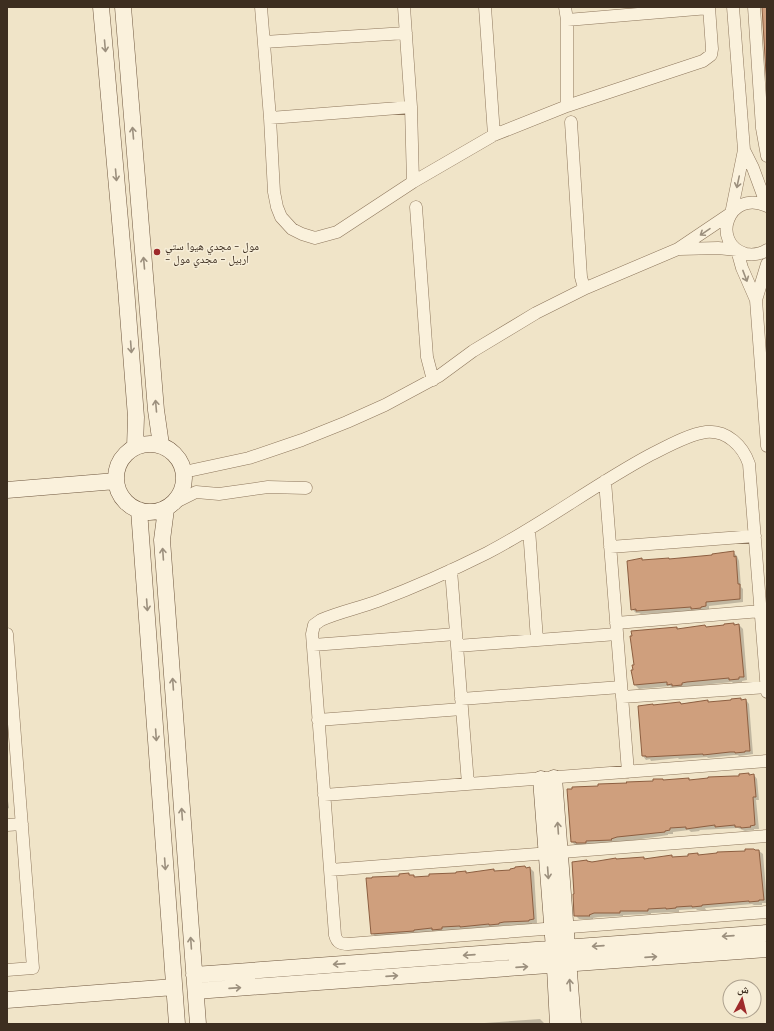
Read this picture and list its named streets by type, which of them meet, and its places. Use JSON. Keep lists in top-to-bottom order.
{
  "places": ["مول - مجدي هيوا ستي - اربيل - مجدي مول"],
  "north": "top"
}
